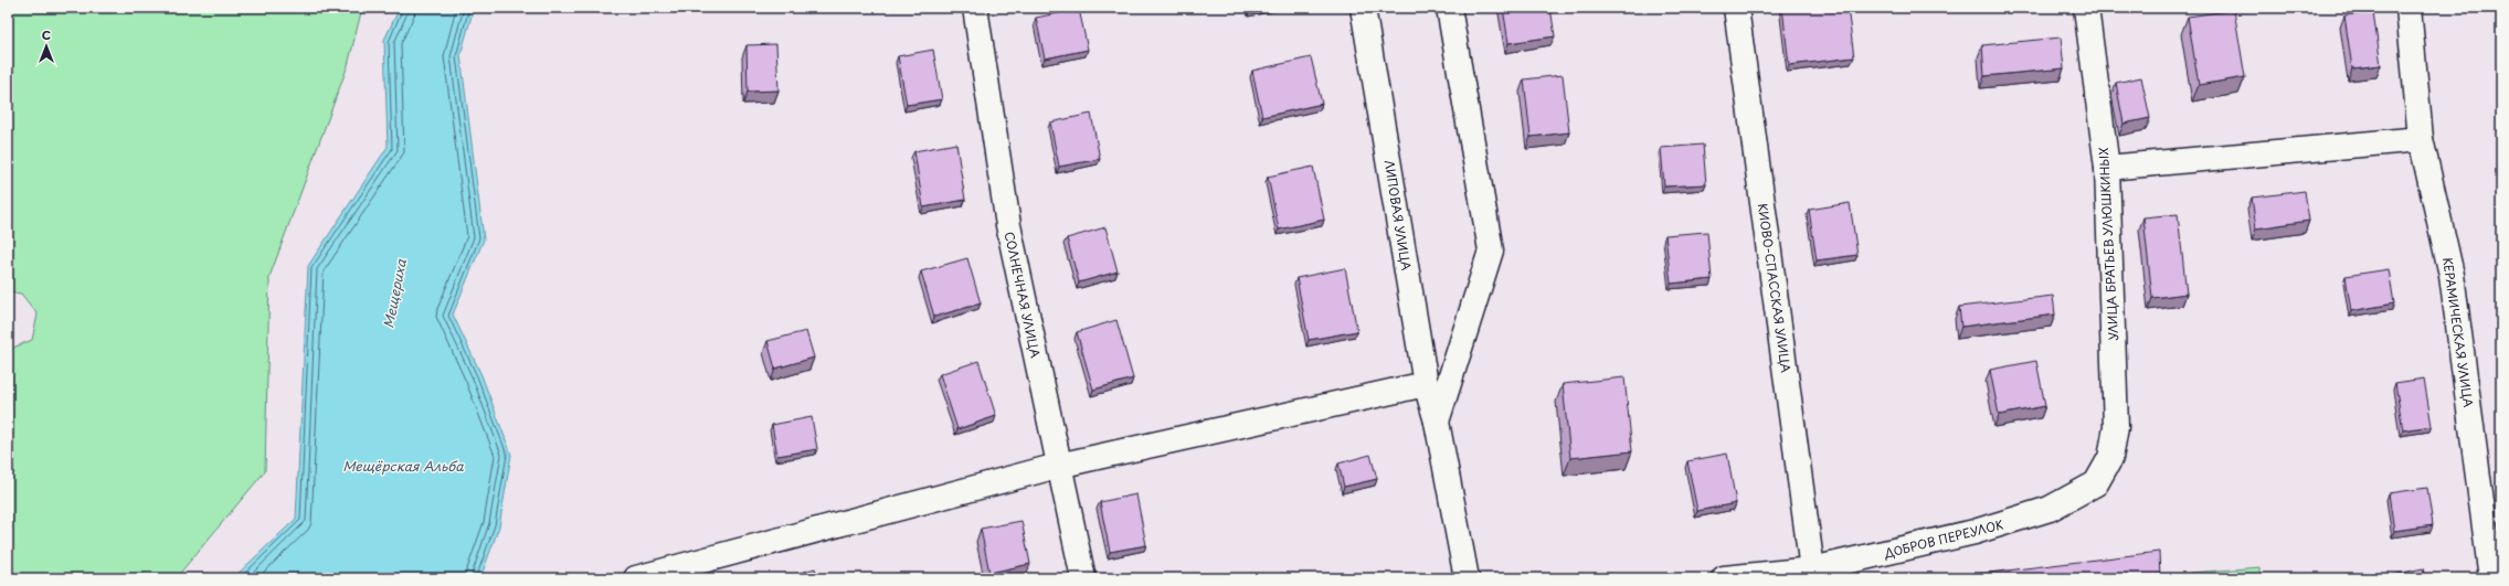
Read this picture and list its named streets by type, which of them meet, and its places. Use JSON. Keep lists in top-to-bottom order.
{
  "streets": {
    "street": [
      "ЛИПОВАЯ УЛИЦА",
      "УЛИЦА БРАТЬЕВ УЛЮШКИНЫХ",
      "КИОВО-СПАССКАЯ УЛИЦА",
      "СОЛНЕЧНАЯ УЛИЦА",
      "КЕРАМИЧЕСКАЯ УЛИЦА",
      "ДОБРОВ ПЕРЕУЛОК"
    ]
  },
  "crossings": [
    ["УЛИЦА БРАТЬЕВ УЛЮШКИНЫХ", "ДОБРОВ ПЕРЕУЛОК"],
    ["КИОВО-СПАССКАЯ УЛИЦА", "ДОБРОВ ПЕРЕУЛОК"]
  ],
  "water": ["Мещериха", "Мещёрская Альба"],
  "north": "top"
}
